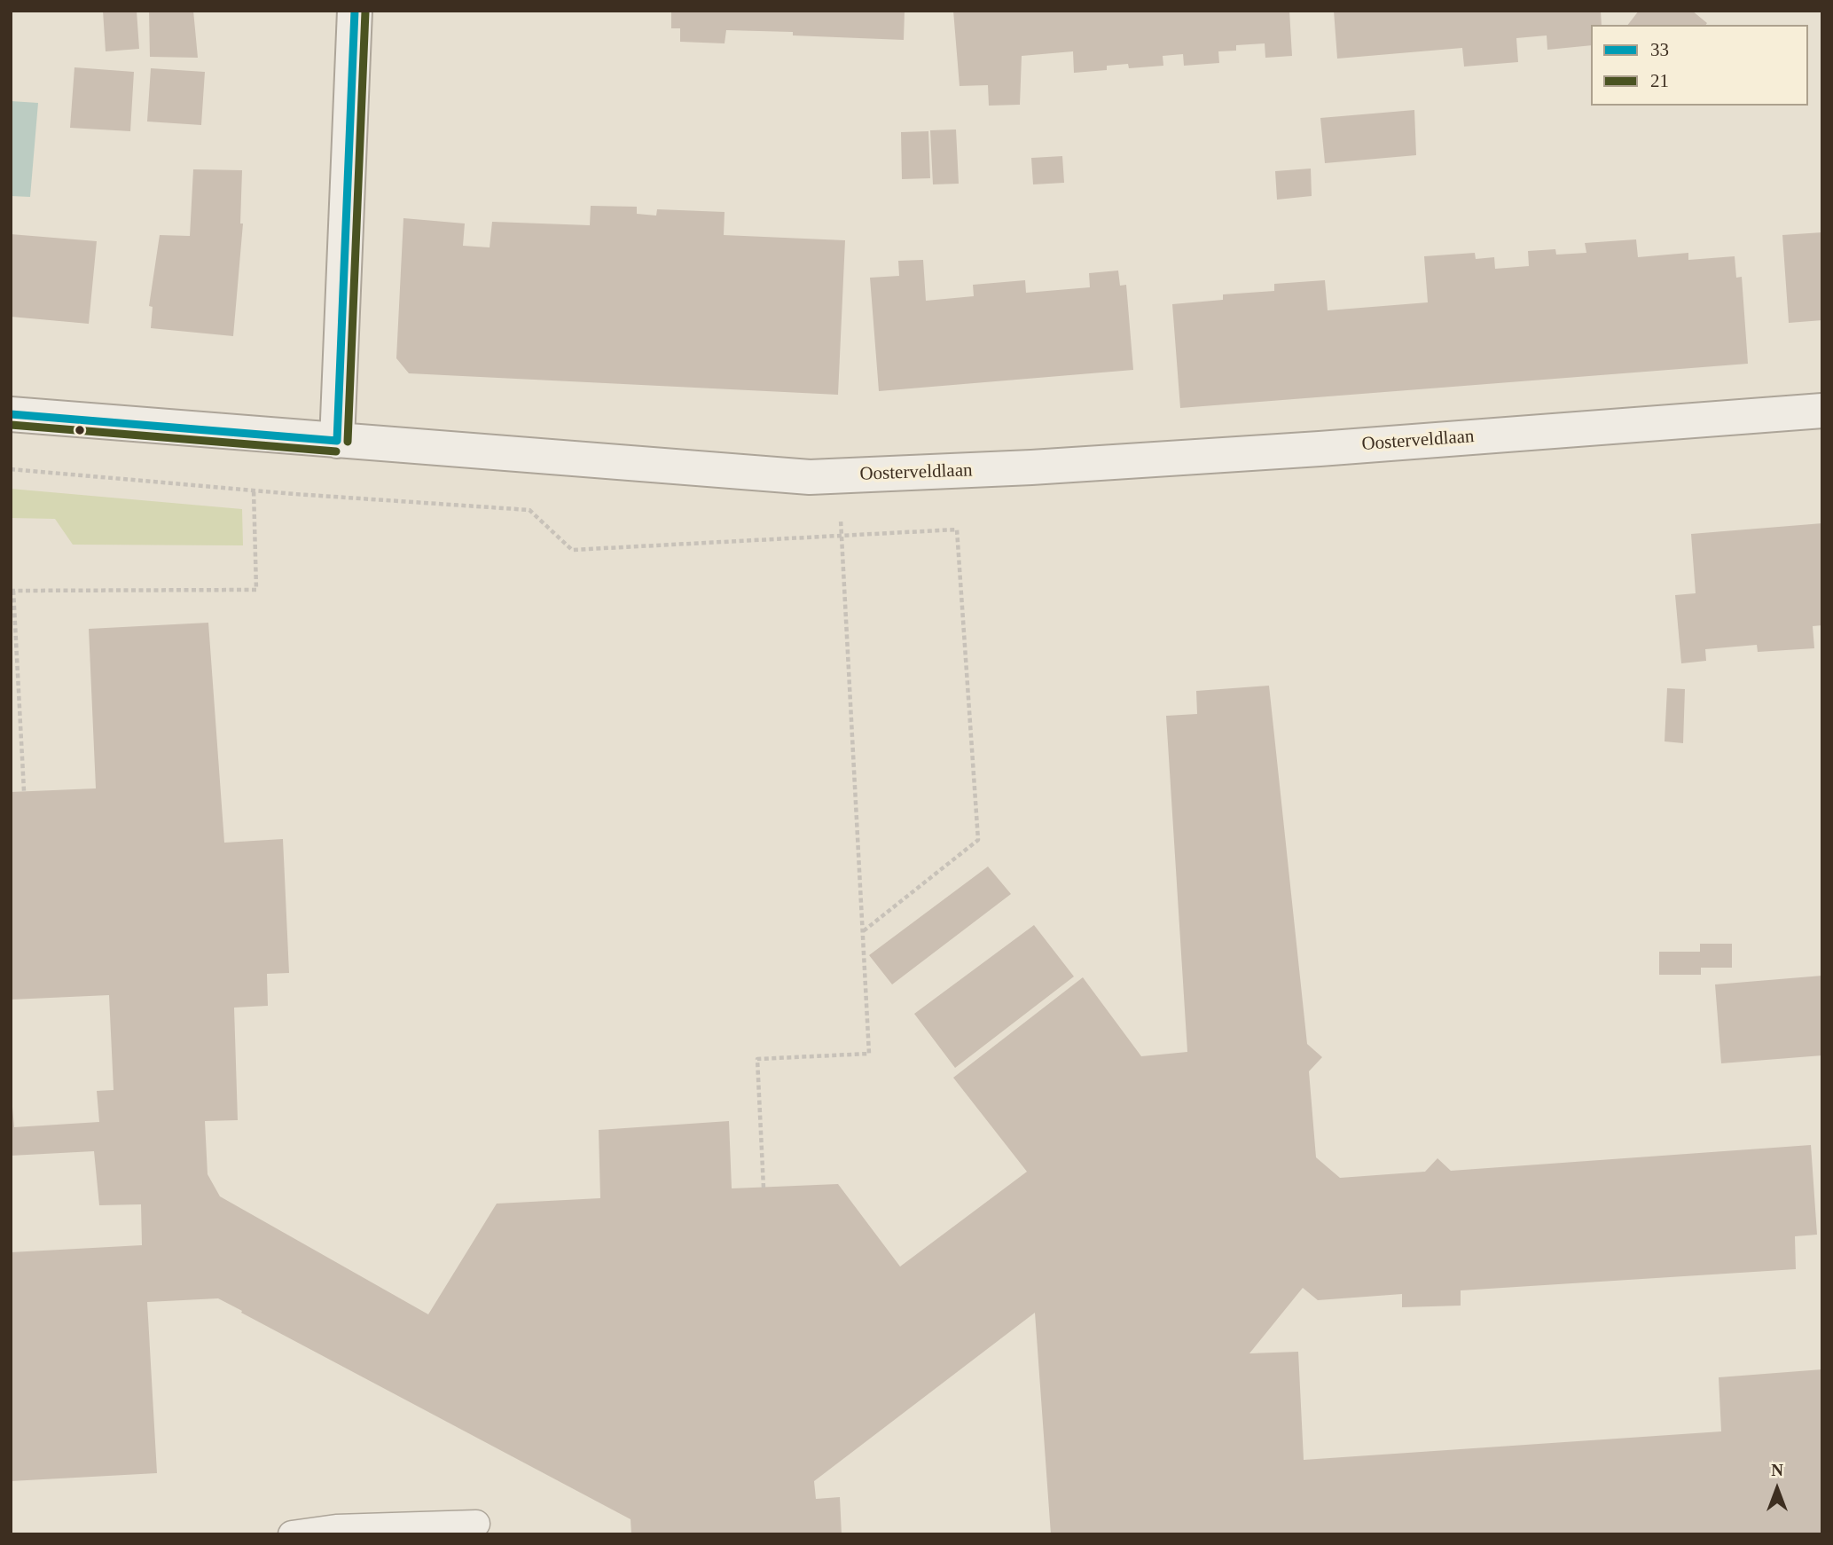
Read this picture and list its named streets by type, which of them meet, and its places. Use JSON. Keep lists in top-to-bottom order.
{
  "streets": {
    "street": ["Oosterveldlaan"]
  },
  "lines": ["transit line 33", "transit line 21"],
  "legend": ["33", "21"],
  "north": "top"
}
